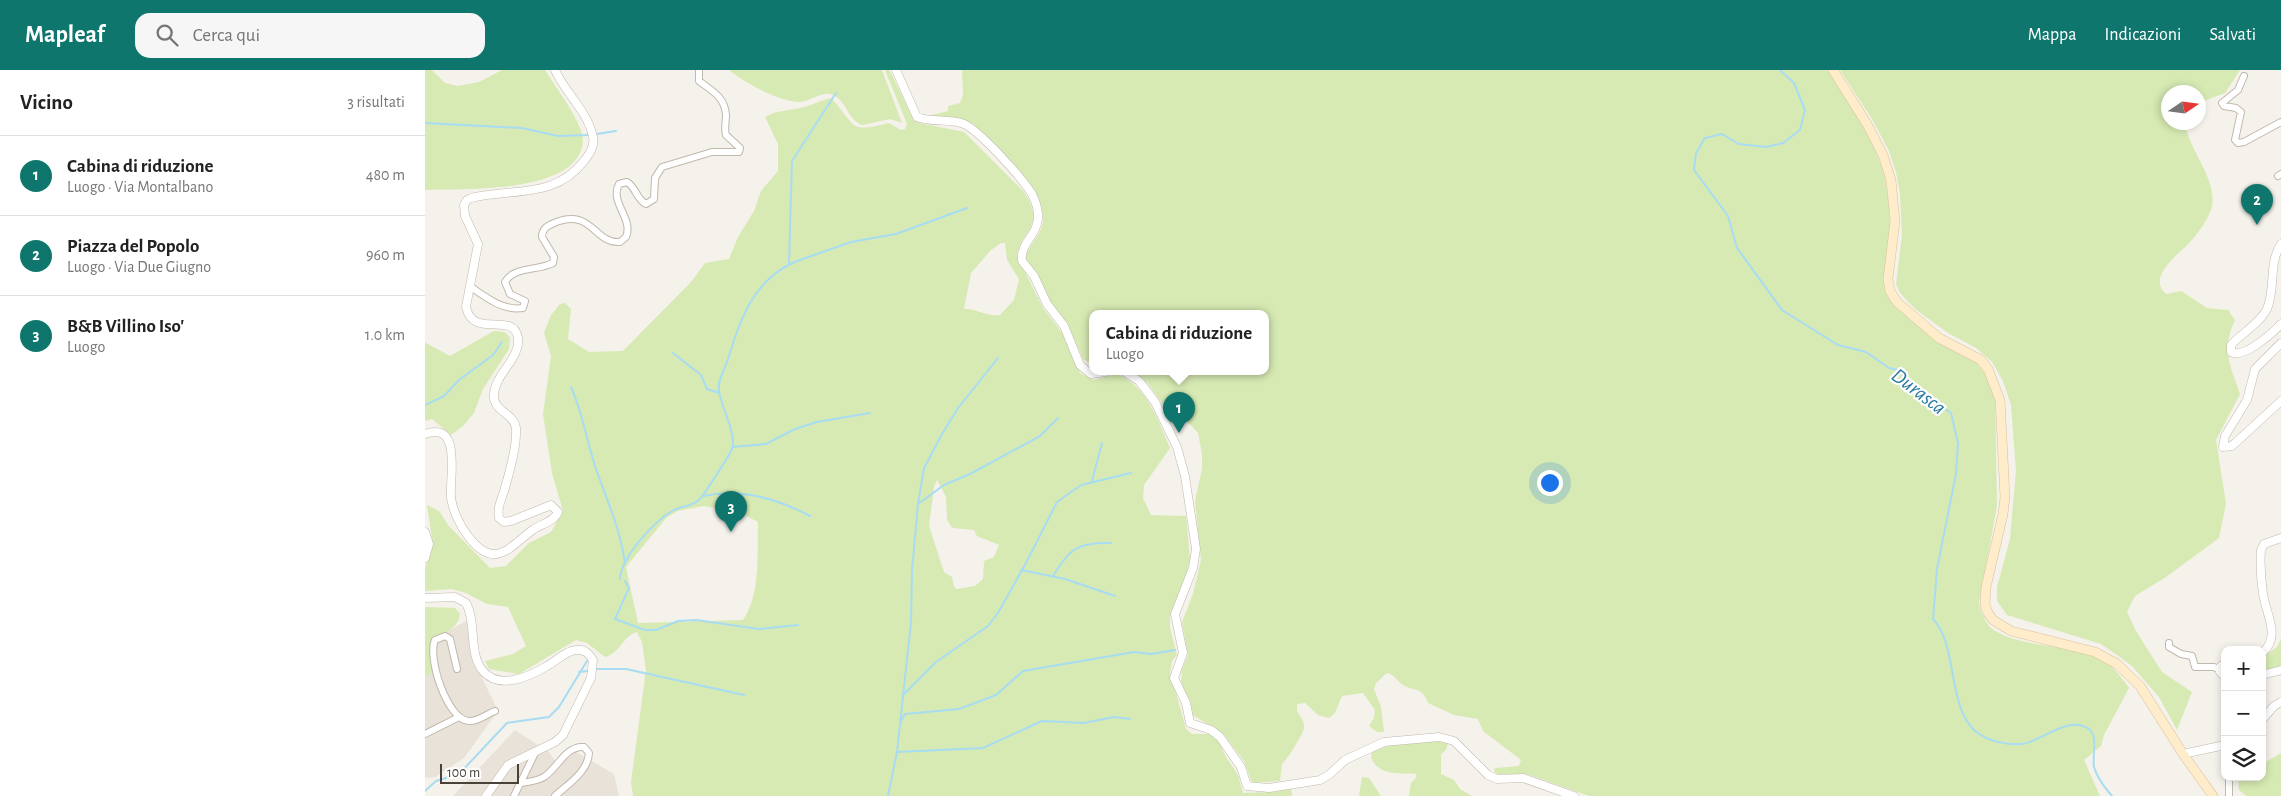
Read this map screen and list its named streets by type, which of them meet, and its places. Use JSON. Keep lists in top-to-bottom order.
{
  "water": ["Durasca"],
  "scale_bar": "100 m",
  "north": "right",
  "page": {
    "header": "Mapleaf",
    "search": "Cerca qui",
    "nav": ["Mappa", "Indicazioni", "Salvati"],
    "heading": ["Vicino", "3 risultati"],
    "list": [
      {
        "mark": "1",
        "name": "Cabina di riduzione",
        "note": "Luogo · Via Montalbano",
        "value": "480 m"
      },
      {
        "mark": "2",
        "name": "Piazza del Popolo",
        "note": "Luogo · Via Due Giugno",
        "value": "960 m"
      },
      {
        "mark": "3",
        "name": "B&B Villino Iso'",
        "note": "Luogo",
        "value": "1.0 km"
      }
    ],
    "pins": ["2", "1", "3"],
    "popup": ["Cabina di riduzione", "Luogo"],
    "map_buttons": ["+", "−"],
    "scale": "100 m"
  }
}
